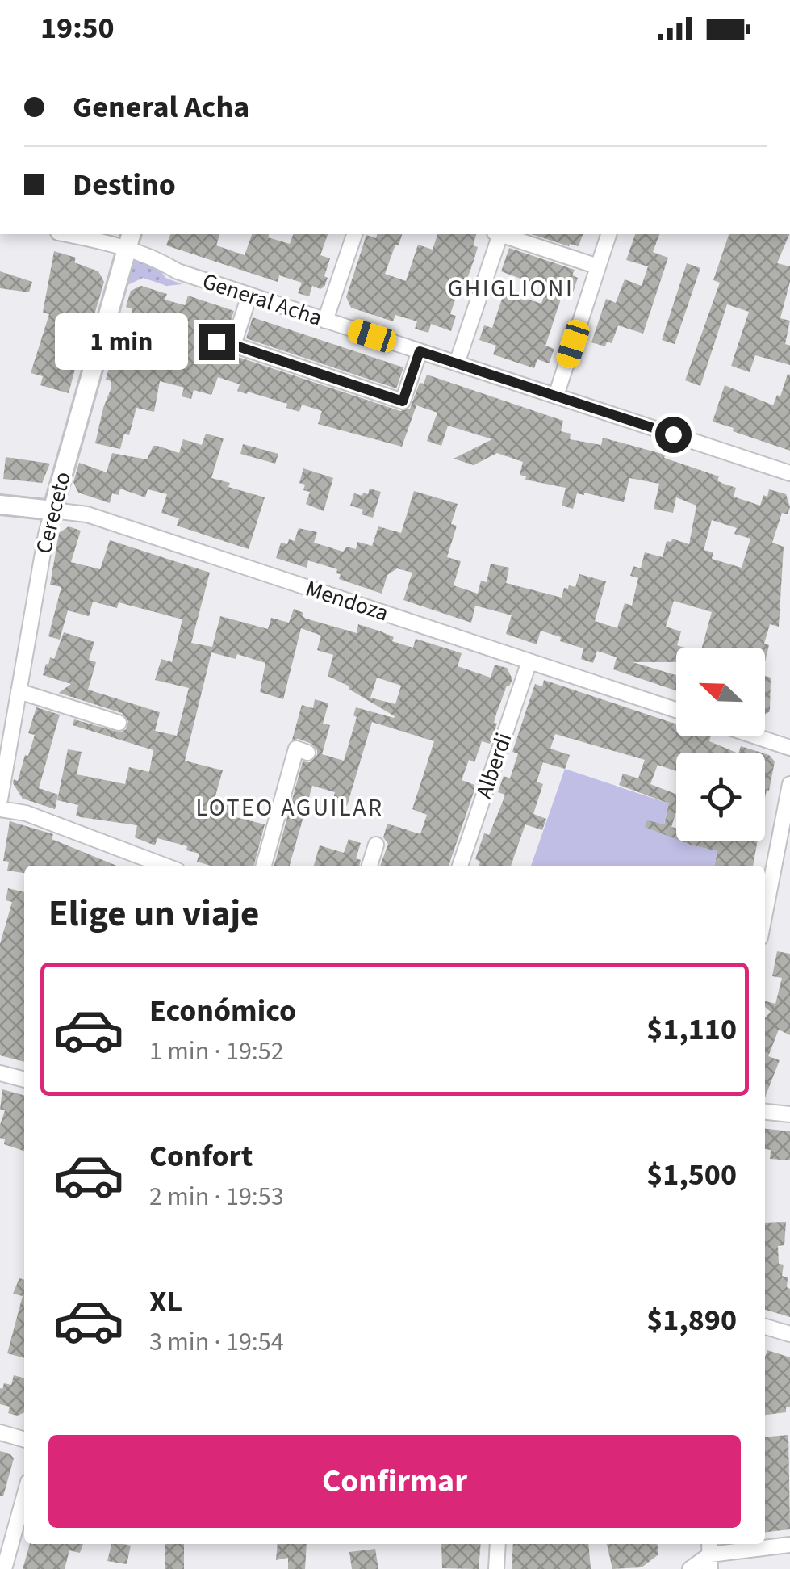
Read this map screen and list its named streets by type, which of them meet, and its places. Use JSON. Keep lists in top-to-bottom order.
{
  "streets": {
    "main road": ["Cereceto", "Mendoza"],
    "street": ["General Acha", "Alberdi"]
  },
  "crossings": [
    ["General Acha", "Cereceto"],
    ["Cereceto", "Mendoza"],
    ["Mendoza", "Alberdi"]
  ],
  "districts": ["GHIGLIONI", "LOTEO AGUILAR"],
  "north": "top left",
  "page": {
    "status": "19:50",
    "banner": ["General Acha", "Destino"],
    "bubble": "1 min",
    "heading": "Elige un viaje",
    "list": [
      {
        "name": "Económico",
        "note": "1 min · 19:52",
        "value": "$1,110"
      },
      {
        "name": "Confort",
        "note": "2 min · 19:53",
        "value": "$1,500"
      },
      {
        "name": "XL",
        "note": "3 min · 19:54",
        "value": "$1,890"
      }
    ],
    "buttons": "Confirmar"
  }
}
